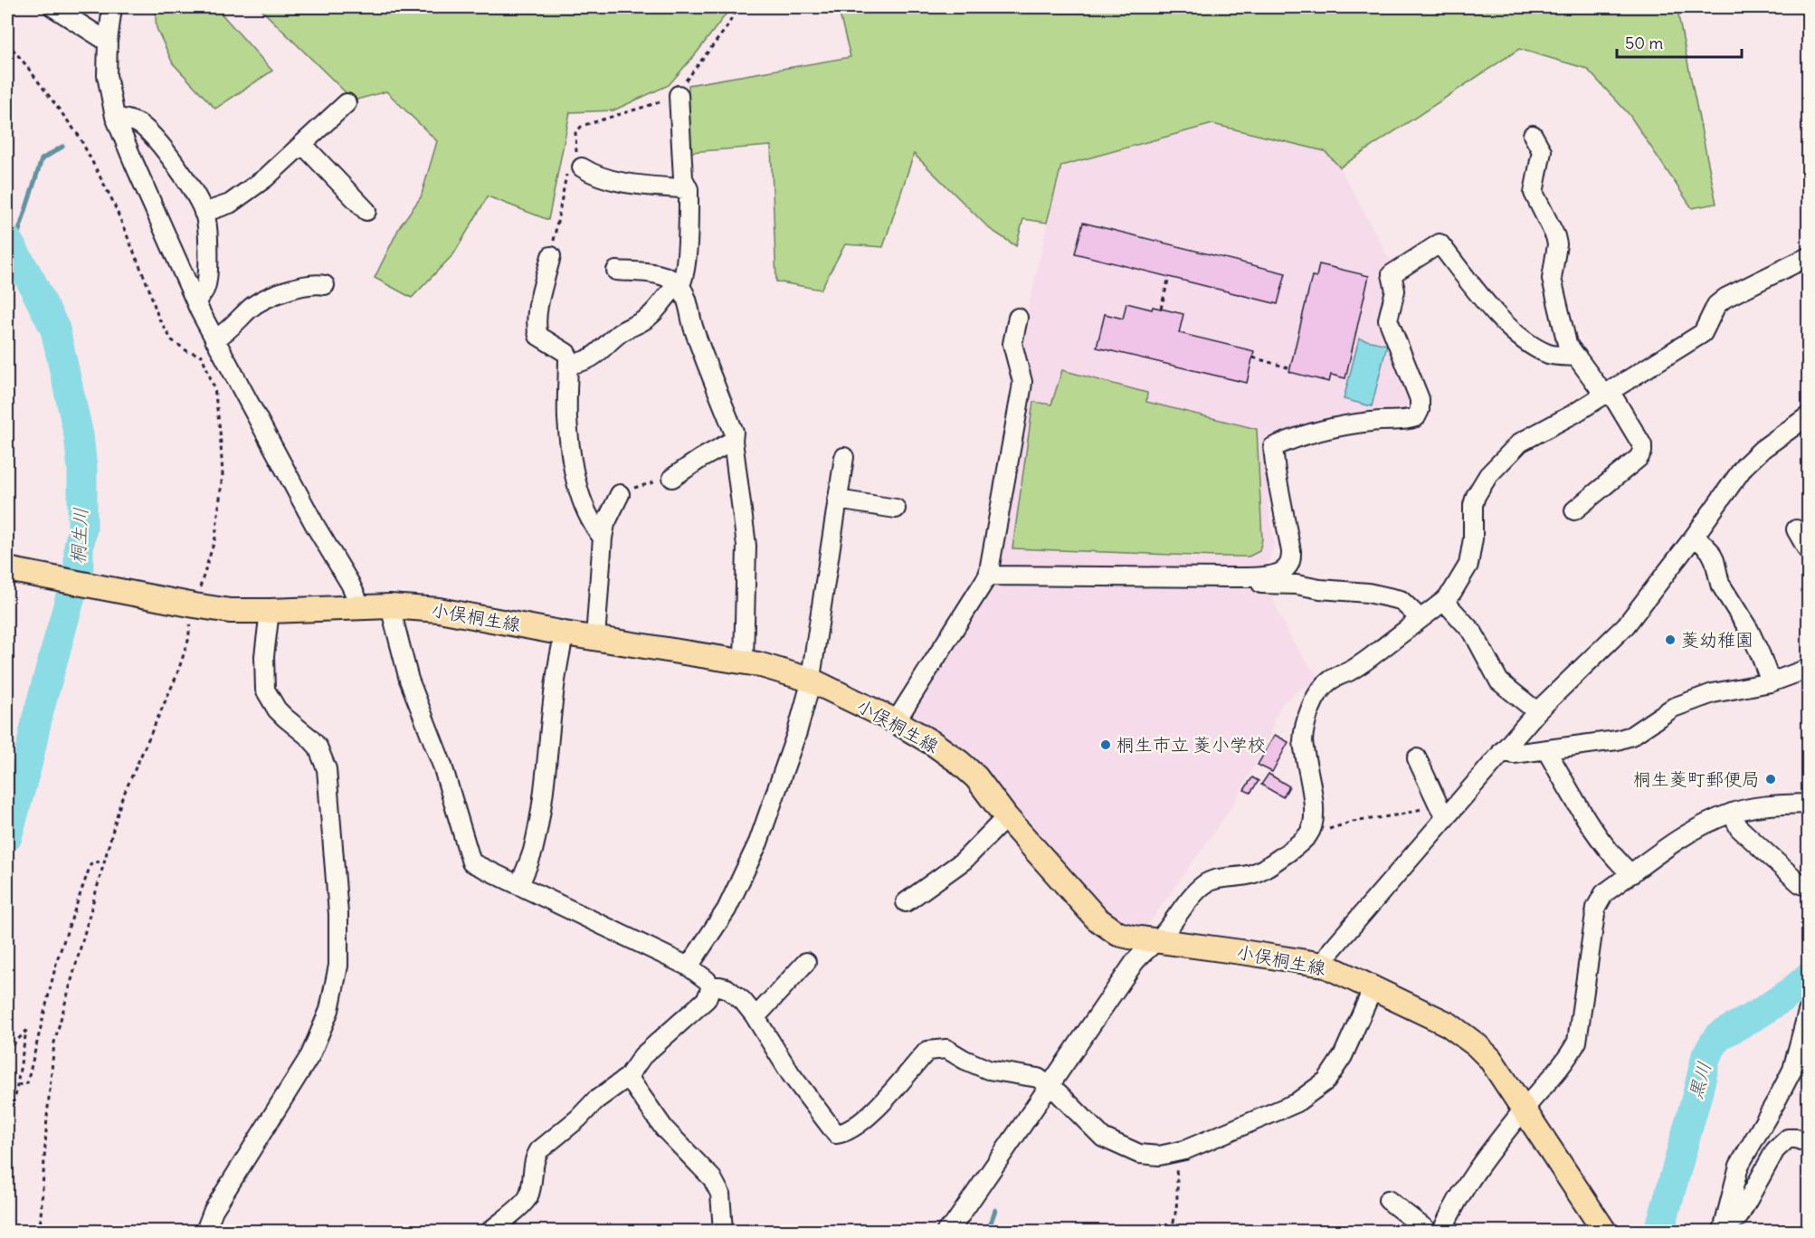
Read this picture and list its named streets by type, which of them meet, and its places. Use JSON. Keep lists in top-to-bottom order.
{
  "streets": {
    "main road": ["小俣桐生線"]
  },
  "water": ["桐生川", "黒川"],
  "places": ["菱幼稚園", "桐生市立 菱小学校", "桐生菱町郵便局"],
  "scale_bar": "50 m"
}
